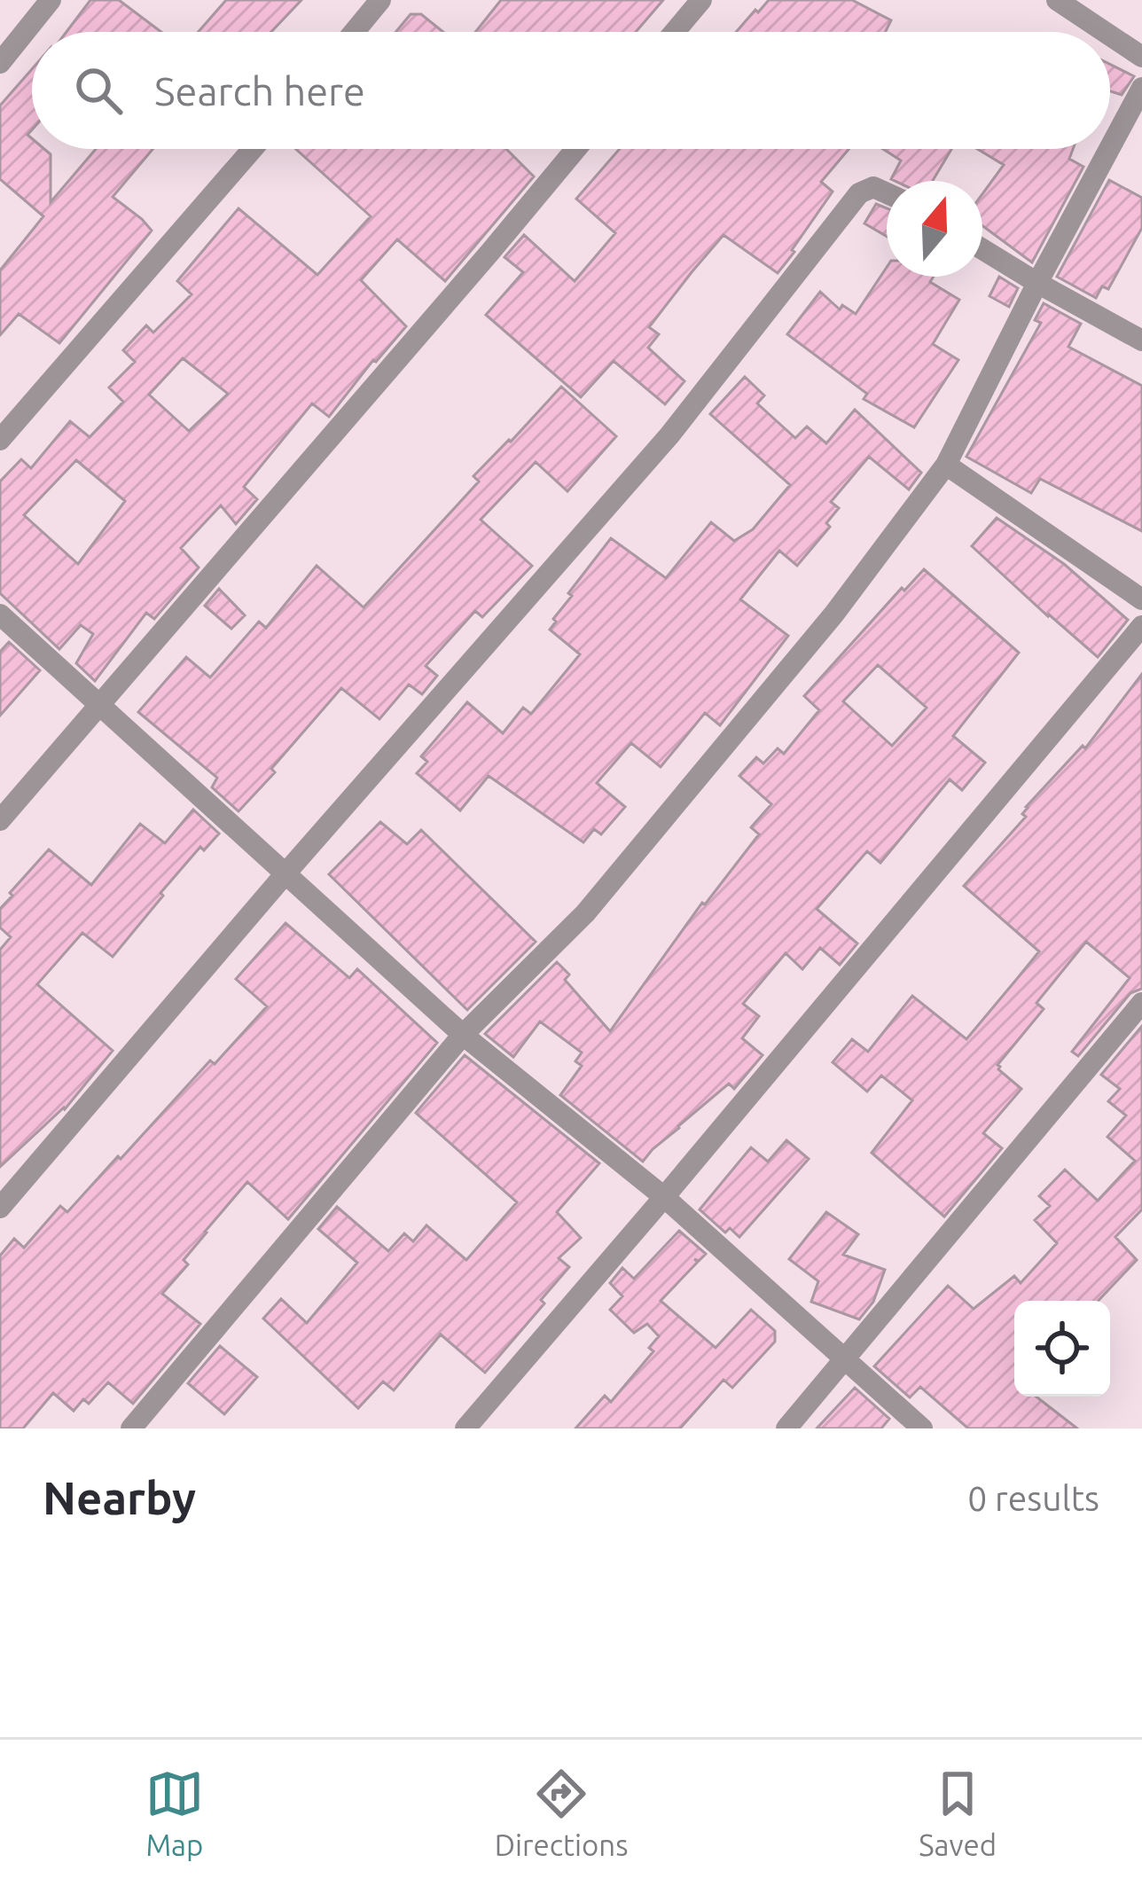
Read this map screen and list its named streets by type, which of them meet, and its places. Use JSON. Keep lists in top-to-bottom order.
{
  "north": "top",
  "page": {
    "search": "Search here",
    "heading": ["Nearby", "0 results"],
    "nav": ["Map", "Directions", "Saved"]
  }
}
